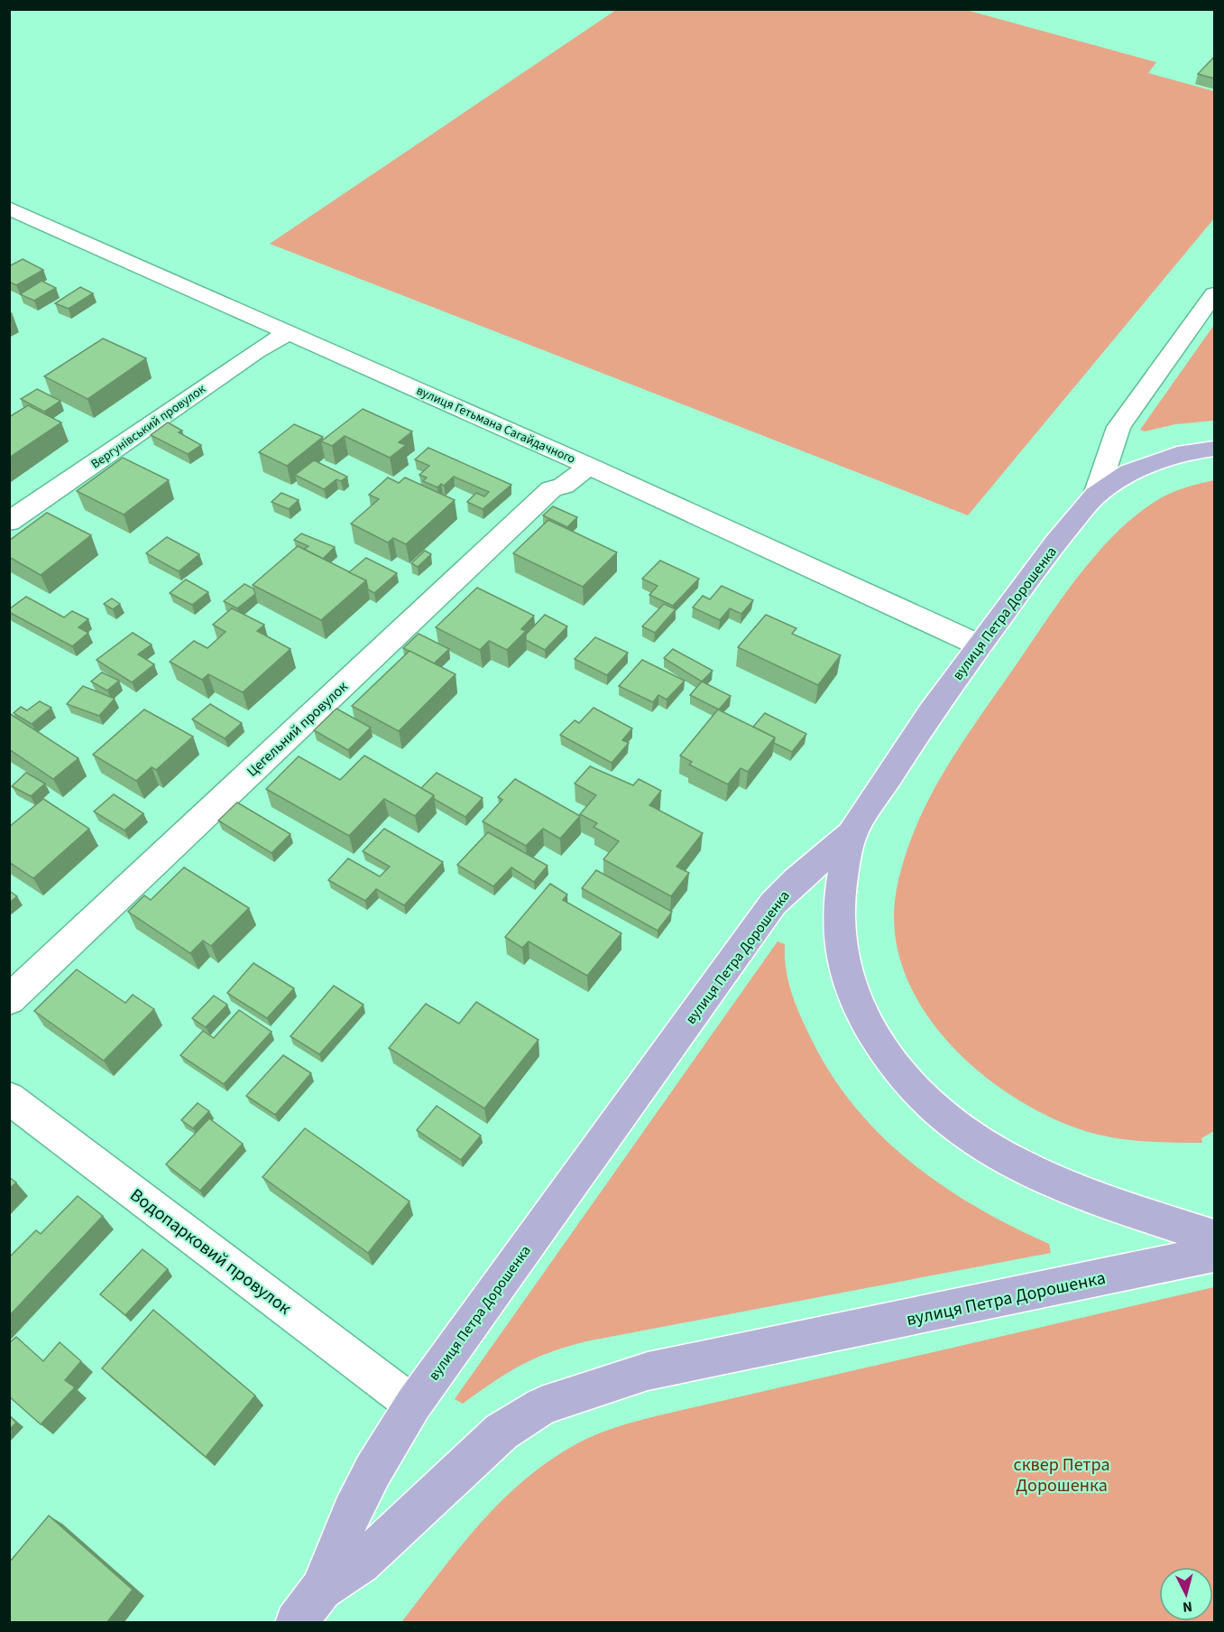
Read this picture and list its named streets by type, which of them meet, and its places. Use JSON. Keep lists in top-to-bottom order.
{
  "streets": {
    "main road": ["вулиця Петра Дорошенка"],
    "street": [
      "вулиця Гетьмана Сагайдачного",
      "Вергунівський провулок",
      "Цегельний провулок",
      "Водопарковий провулок"
    ]
  },
  "crossings": [
    ["вулиця Гетьмана Сагайдачного", "Вергунівський провулок"],
    ["вулиця Гетьмана Сагайдачного", "вулиця Петра Дорошенка"],
    ["вулиця Гетьмана Сагайдачного", "Цегельний провулок"],
    ["вулиця Петра Дорошенка", "Водопарковий провулок"]
  ],
  "parks": ["сквер Петра Дорошенка"],
  "north": "bottom"
}
